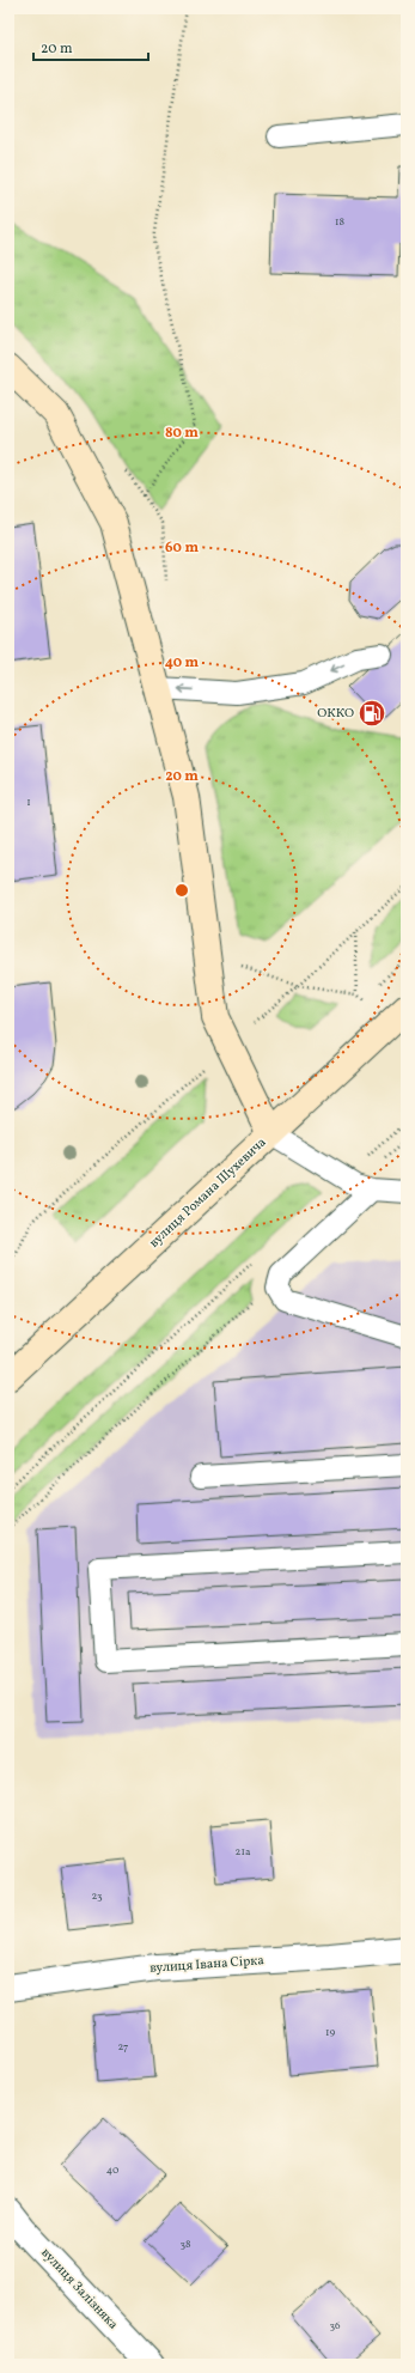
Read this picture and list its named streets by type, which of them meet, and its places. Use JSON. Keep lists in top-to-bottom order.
{
  "streets": {
    "street": ["вулиця Романа Шухевича", "вулиця Івана Сірка", "вулиця Залізняка"]
  },
  "places": {
    "fuel station": ["ОККО"]
  },
  "house_numbers": [
    "18",
    "1",
    "21а",
    "23",
    "19",
    "27",
    "40",
    "38",
    "36"
  ],
  "scale_bar": "20 m",
  "rings": [
    "80 m",
    "60 m",
    "40 m",
    "20 m"
  ]
}
